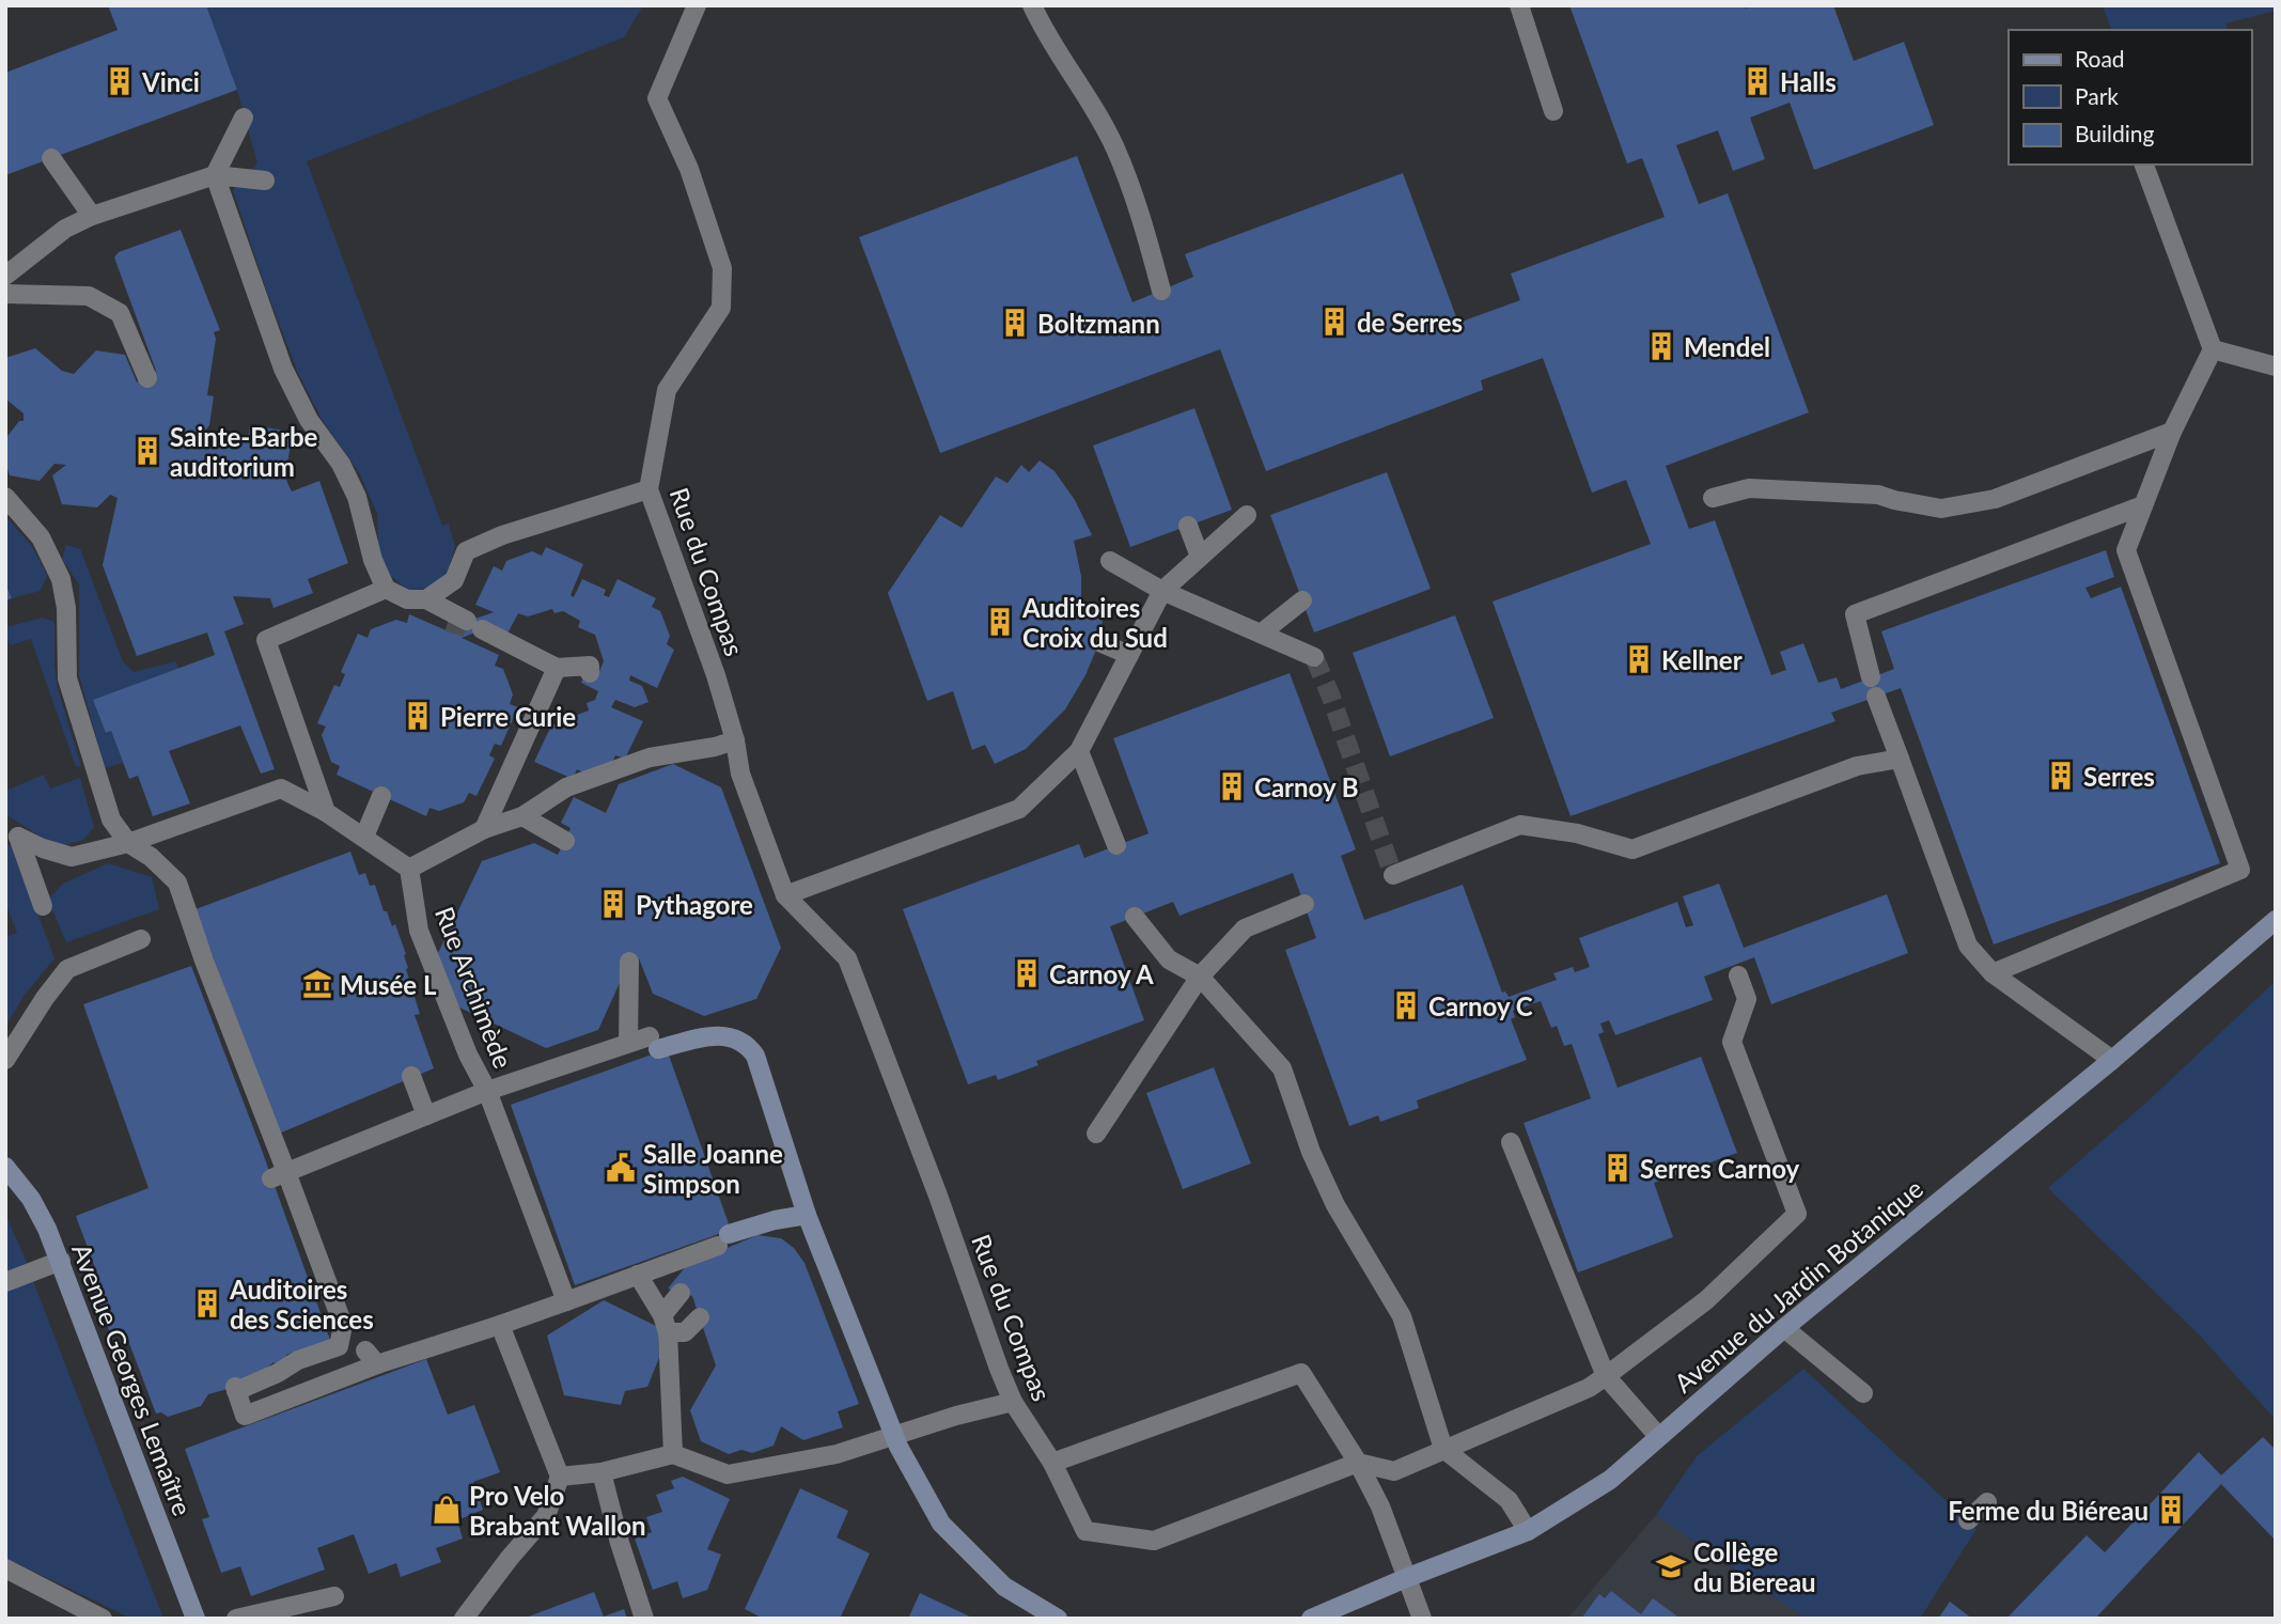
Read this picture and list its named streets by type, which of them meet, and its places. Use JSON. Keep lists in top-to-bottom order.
{
  "streets": {
    "street": [
      "Rue du Compas",
      "Rue Archimède",
      "Avenue du Jardin Botanique",
      "Avenue Georges Lemaître"
    ]
  },
  "places": {
    "building": [
      "Vinci",
      "Halls",
      "de Serres",
      "Boltzmann",
      "Mendel",
      "Sainte-Barbe auditorium",
      "Auditoires Croix du Sud",
      "Kellner",
      "Pierre Curie",
      "Serres",
      "Carnoy B",
      "Pythagore",
      "Carnoy A",
      "Carnoy C",
      "Serres Carnoy",
      "Auditoires des Sciences",
      "Ferme du Biéreau"
    ],
    "museum": ["Musée L"],
    "public building": ["Salle Joanne Simpson"],
    "shop": ["Pro Velo Brabant Wallon"],
    "school or university": ["Collège du Biereau"]
  },
  "legend": ["Road", "Park", "Building"]
}
